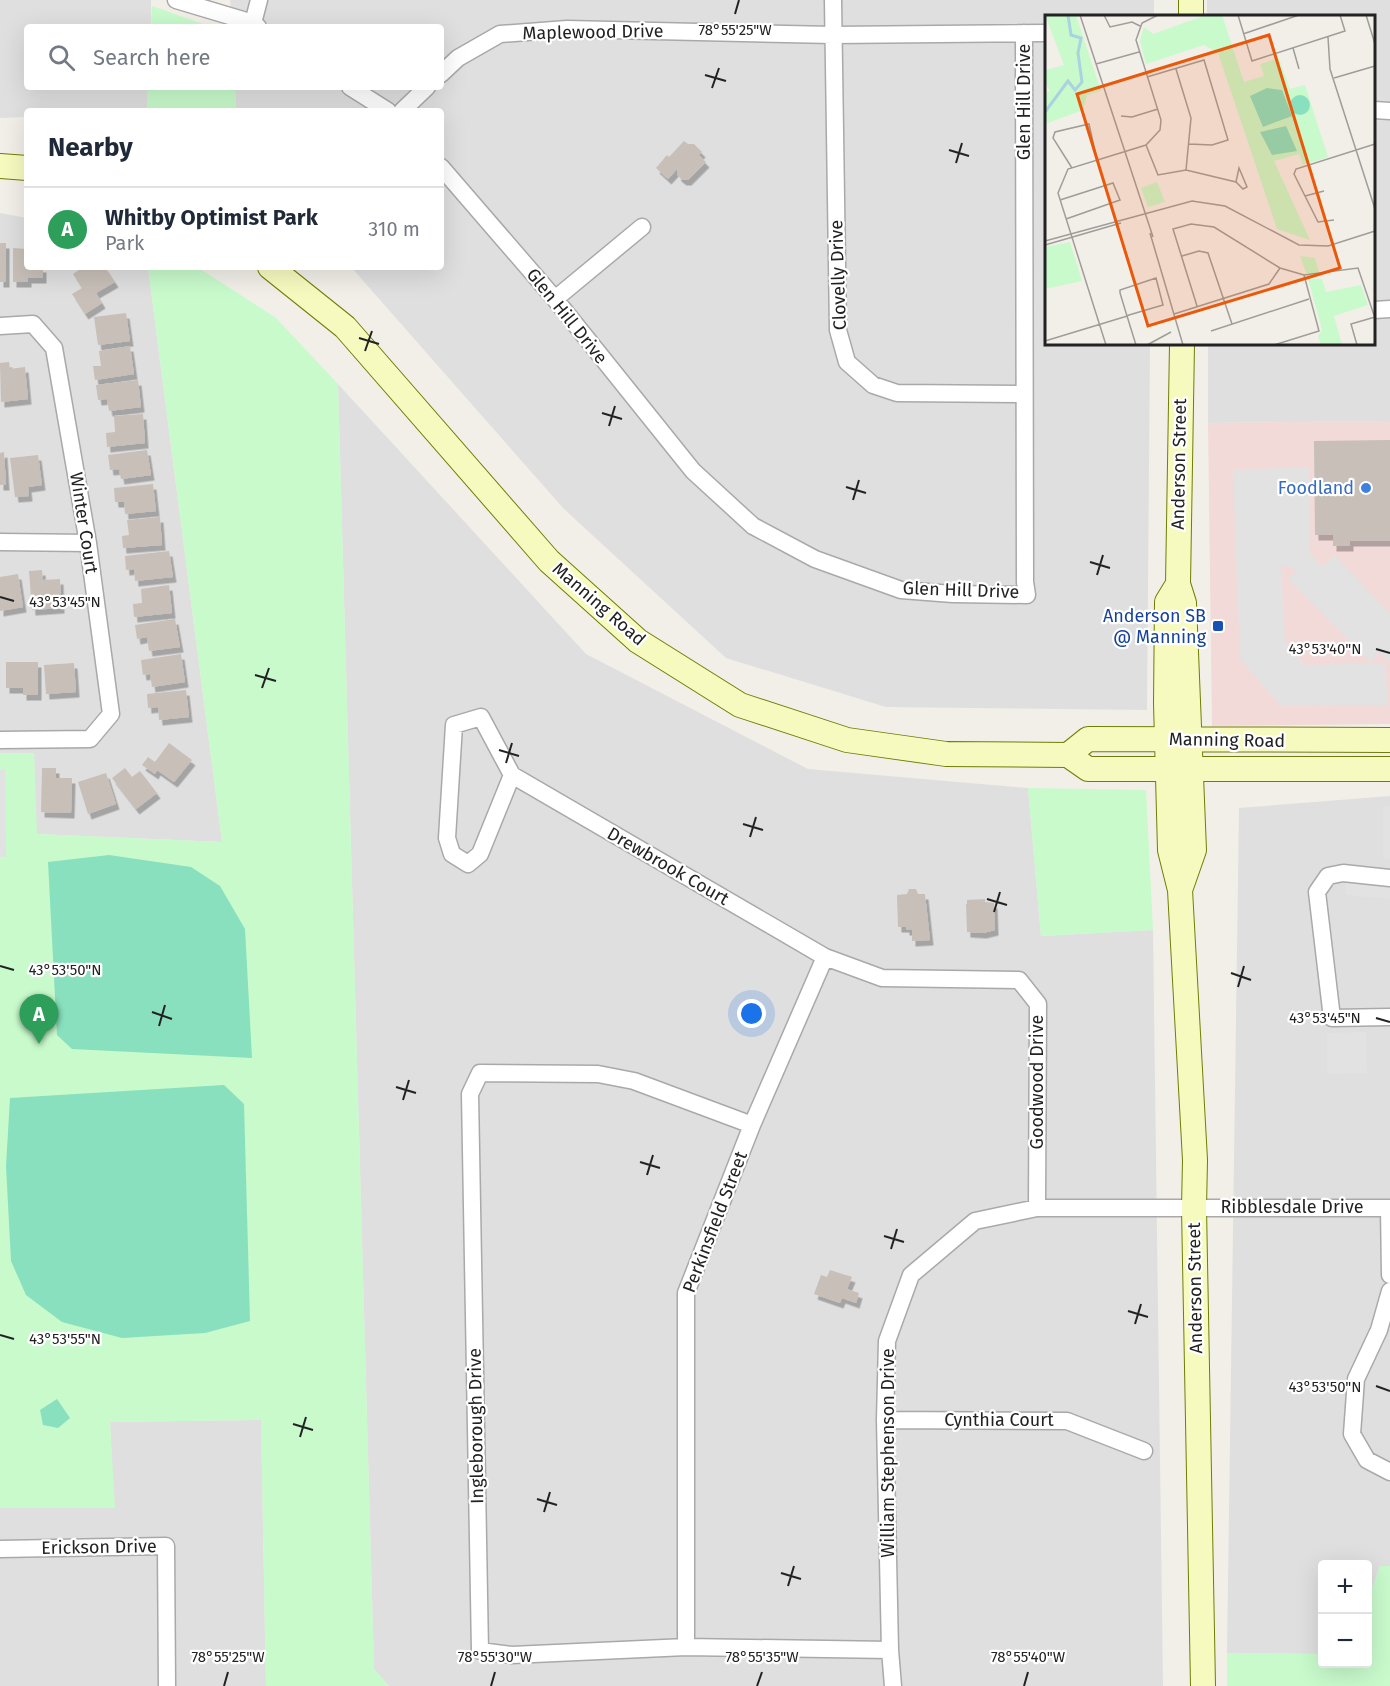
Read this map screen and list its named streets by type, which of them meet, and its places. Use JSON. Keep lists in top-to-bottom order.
{
  "streets": {
    "main road": ["Anderson Street", "Manning Road"],
    "street": [
      "Maplewood Drive",
      "Glen Hill Drive",
      "Clovelly Drive",
      "Winter Court",
      "Drewbrook Court",
      "Goodwood Drive",
      "Ribblesdale Drive",
      "Perkinsfield Street",
      "Cynthia Court",
      "Ingleborough Drive",
      "William Stephenson Drive",
      "Erickson Drive"
    ]
  },
  "crossings": [
    ["Maplewood Drive", "Glen Hill Drive"],
    ["Maplewood Drive", "Clovelly Drive"],
    ["Glen Hill Drive", "Clovelly Drive"],
    ["Anderson Street", "Manning Road"],
    ["Anderson Street", "Ribblesdale Drive"],
    ["Anderson Street", "William Stephenson Drive"],
    ["Drewbrook Court", "Goodwood Drive"],
    ["Drewbrook Court", "Perkinsfield Street"],
    ["Goodwood Drive", "Perkinsfield Street"],
    ["Goodwood Drive", "William Stephenson Drive"],
    ["Ribblesdale Drive", "William Stephenson Drive"],
    ["Perkinsfield Street", "Ingleborough Drive"],
    ["Cynthia Court", "William Stephenson Drive"],
    ["Ingleborough Drive", "William Stephenson Drive"]
  ],
  "places": {
    "other": ["Foodland"],
    "transit": ["Anderson SB @ Manning"]
  },
  "page": {
    "search": "Search here",
    "heading": "Nearby",
    "list": [
      {
        "mark": "A",
        "name": "Whitby Optimist Park",
        "note": "Park",
        "value": "310 m"
      }
    ],
    "pins": "A",
    "map_buttons": ["+", "−"]
  },
  "coordinates": [
    "78°55'25\"W",
    "43°53'45\"N",
    "43°53'40\"N",
    "43°53'50\"N",
    "43°53'55\"N",
    "78°55'30\"W",
    "78°55'35\"W",
    "78°55'40\"W"
  ]
}
